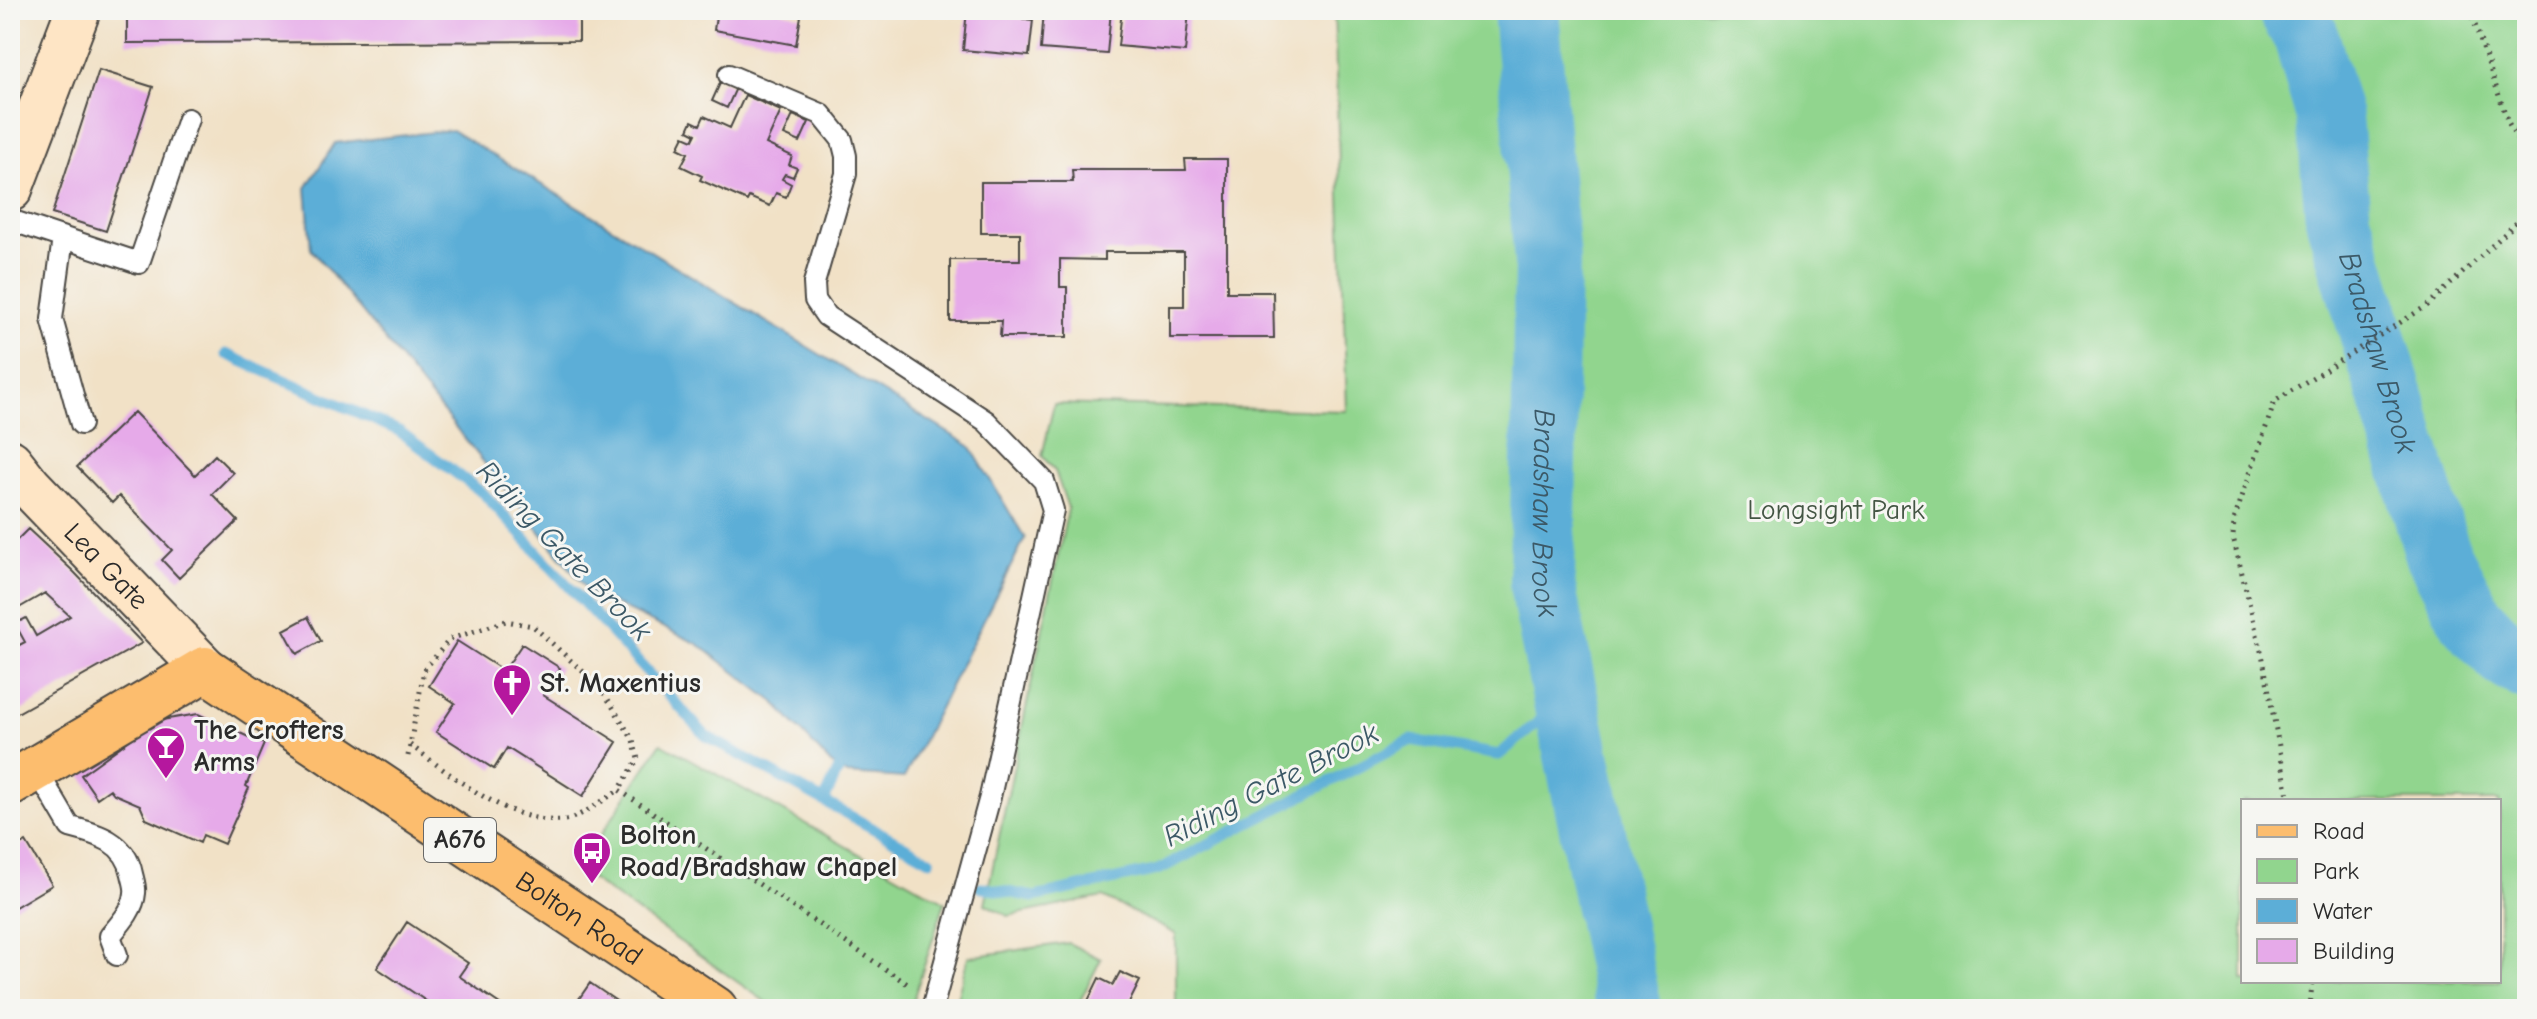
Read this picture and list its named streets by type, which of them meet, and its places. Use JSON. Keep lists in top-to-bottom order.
{
  "streets": {
    "main road": ["Lea Gate", "A676", "Bolton Road"]
  },
  "crossings": [
    ["Lea Gate", "Bolton Road"]
  ],
  "water": ["Bradshaw Brook", "Riding Gate Brook"],
  "parks": ["Longsight Park"],
  "places": {
    "church": ["St. Maxentius"],
    "bar": ["The Crofters Arms"],
    "bus stop": ["Bolton Road/Bradshaw Chapel"]
  },
  "legend": [
    "Road",
    "Park",
    "Water",
    "Building"
  ]
}
